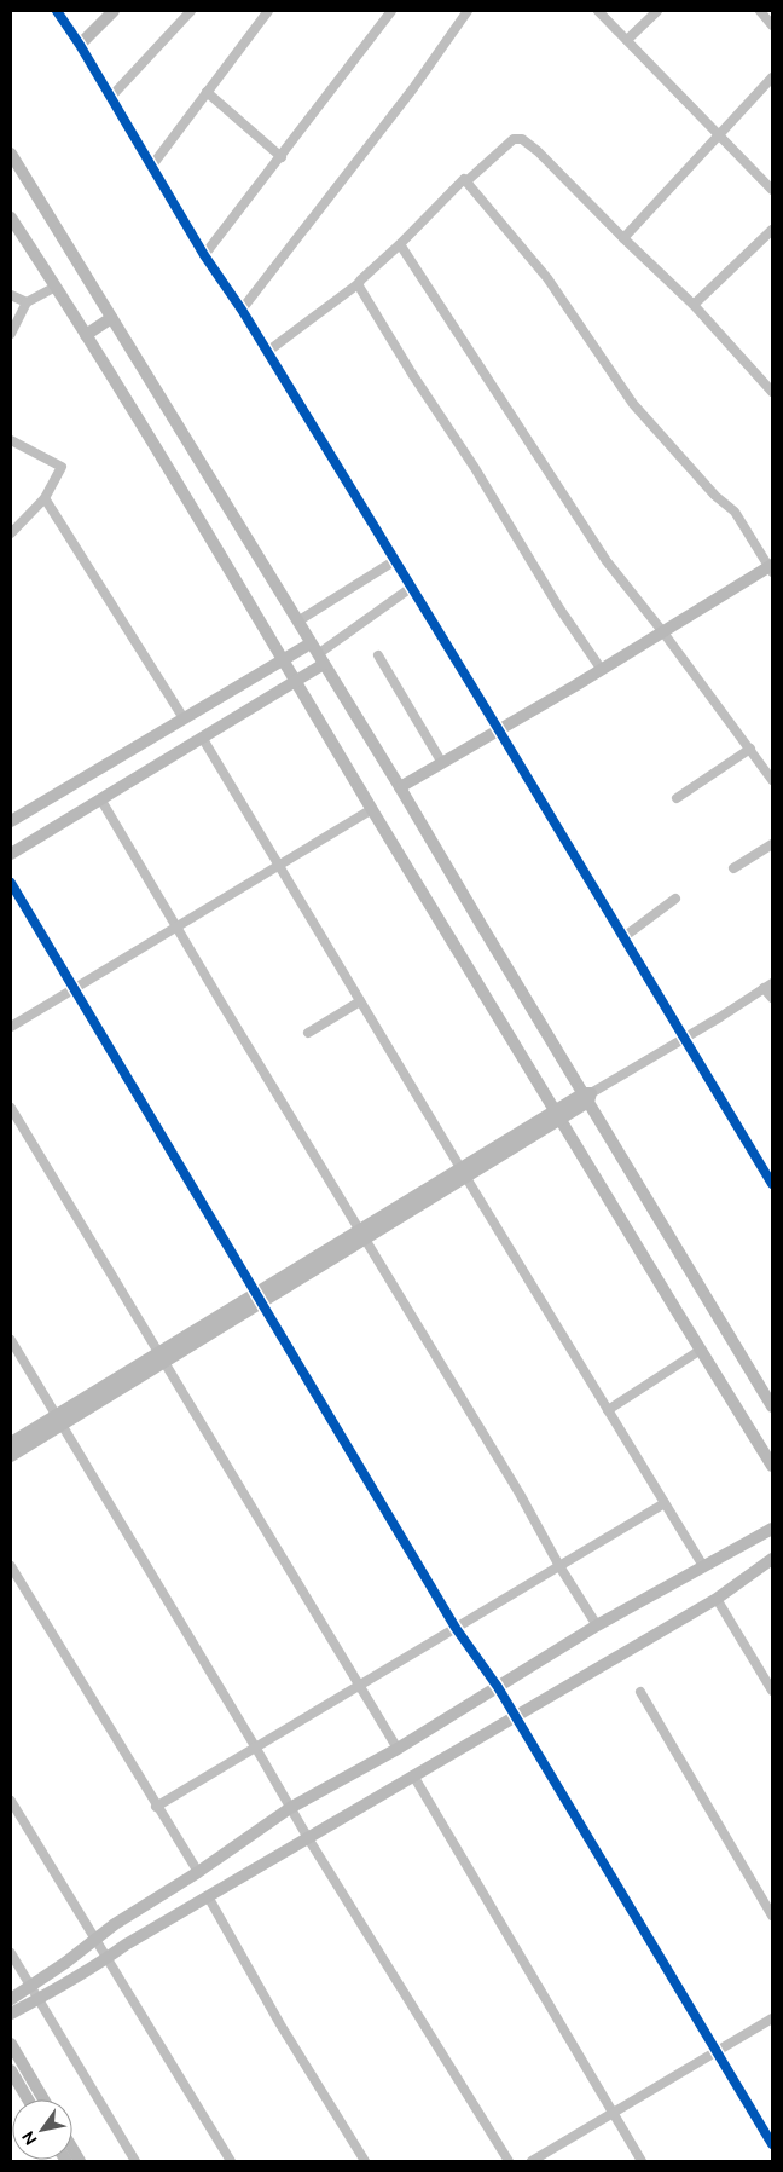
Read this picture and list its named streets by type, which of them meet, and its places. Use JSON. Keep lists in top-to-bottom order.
{
  "north": "bottom left"
}
